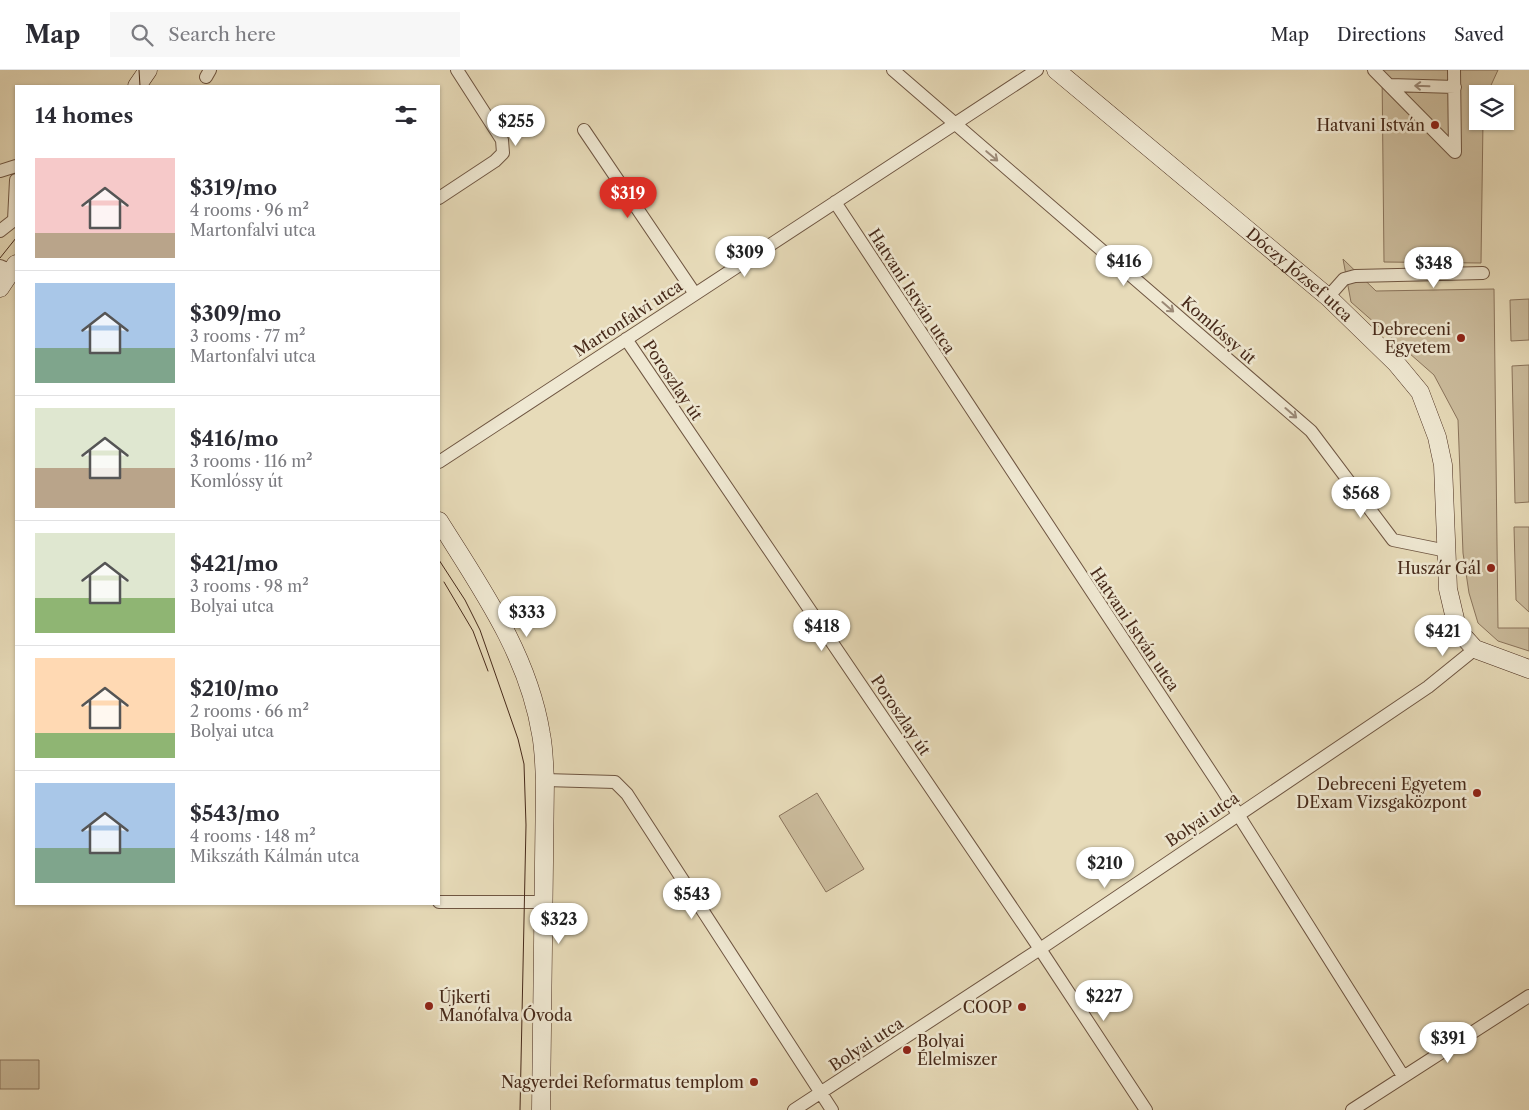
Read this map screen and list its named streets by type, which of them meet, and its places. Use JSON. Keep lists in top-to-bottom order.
{
  "streets": {
    "street": [
      "Dóczy József utca",
      "Hatvani István utca",
      "Martonfalvi utca",
      "Komlóssy út",
      "Poroszlay út",
      "Bolyai utca"
    ]
  },
  "crossings": [
    ["Dóczy József utca", "Komlóssy út"],
    ["Dóczy József utca", "Bolyai utca"],
    ["Hatvani István utca", "Martonfalvi utca"],
    ["Hatvani István utca", "Bolyai utca"],
    ["Martonfalvi utca", "Komlóssy út"],
    ["Martonfalvi utca", "Poroszlay út"],
    ["Poroszlay út", "Bolyai utca"]
  ],
  "one_way": ["Komlóssy út"],
  "places": [
    "Hatvani István",
    "Debreceni Egyetem",
    "Huszár Gál",
    "Debreceni Egyetem DExam Vizsgaközpont",
    "Újkerti Manófalva Óvoda",
    "COOP",
    "Bolyai Élelmiszer",
    "Nagyerdei Reformatus templom"
  ],
  "page": {
    "header": "Map",
    "search": "Search here",
    "nav": ["Map", "Directions", "Saved"],
    "heading": "14 homes",
    "price": [
      "$255",
      "$319",
      "$309",
      "$416",
      "$348",
      "$568",
      "$333",
      "$418",
      "$421",
      "$210",
      "$543",
      "$323",
      "$227",
      "$391"
    ],
    "list": [
      {
        "name": "$319/mo",
        "note": "4 rooms · 96 m² · Martonfalvi utca"
      },
      {
        "name": "$309/mo",
        "note": "3 rooms · 77 m² · Martonfalvi utca"
      },
      {
        "name": "$416/mo",
        "note": "3 rooms · 116 m² · Komlóssy út"
      },
      {
        "name": "$421/mo",
        "note": "3 rooms · 98 m² · Bolyai utca"
      },
      {
        "name": "$210/mo",
        "note": "2 rooms · 66 m² · Bolyai utca"
      },
      {
        "name": "$543/mo",
        "note": "4 rooms · 148 m² · Mikszáth Kálmán utca"
      }
    ]
  }
}
